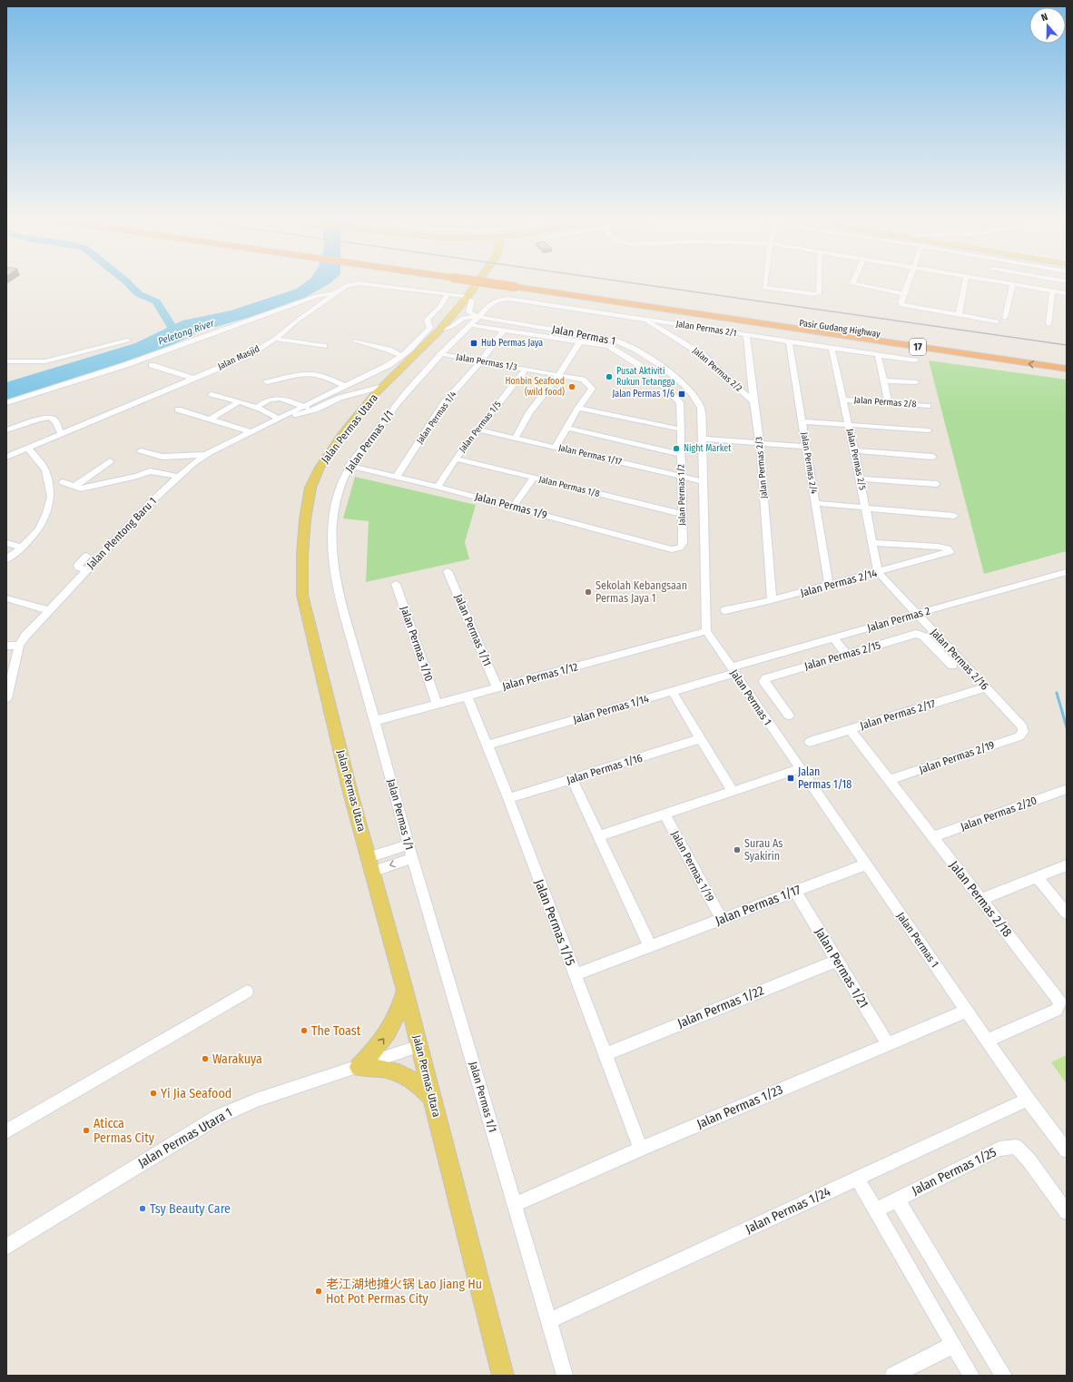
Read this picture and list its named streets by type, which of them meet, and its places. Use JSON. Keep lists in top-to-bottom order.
{
  "streets": {
    "highway": ["Pasir Gudang Highway", "17"],
    "main road": ["Jalan Permas Utara"],
    "street": [
      "Jalan Permas 2/1",
      "Jalan Permas 1",
      "Jalan Masjid",
      "Jalan Permas 1/3",
      "Jalan Permas 2/2",
      "Jalan Permas 2/8",
      "Jalan Permas 1/4",
      "Jalan Permas 1/5",
      "Jalan Permas 1/1",
      "Jalan Permas 1/17",
      "Jalan Permas 2/5",
      "Jalan Permas 2/4",
      "Jalan Permas 2/3",
      "Jalan Permas 1/8",
      "Jalan Permas 1/2",
      "Jalan Permas 1/9",
      "Jalan Plentong Baru 1",
      "Jalan Permas 2/14",
      "Jalan Permas 2",
      "Jalan Permas 1/11",
      "Jalan Permas 1/10",
      "Jalan Permas 2/15",
      "Jalan Permas 2/16",
      "Jalan Permas 1/12",
      "Jalan Permas 1/14",
      "Jalan Permas 2/17",
      "Jalan Permas 2/19",
      "Jalan Permas 1/16",
      "Jalan Permas 2/20",
      "Jalan Permas 1/19",
      "Jalan Permas 2/18",
      "Jalan Permas 1/15",
      "Jalan Permas 1/21",
      "Jalan Permas 1/22",
      "Jalan Permas 1/23",
      "Jalan Permas Utara 1",
      "Jalan Permas 1/25",
      "Jalan Permas 1/24"
    ]
  },
  "crossings": [
    ["Jalan Permas 2/1", "Jalan Permas 2/2"],
    ["Jalan Permas 2/1", "Jalan Permas 1/1"],
    ["Jalan Permas 2/1", "Jalan Permas 2/5"],
    ["Jalan Permas 2/1", "Jalan Permas 2/4"],
    ["Jalan Permas 2/1", "Jalan Permas 2/3"],
    ["Jalan Permas 1", "Jalan Permas Utara"],
    ["Jalan Permas 1", "Jalan Permas 1/1"],
    ["Jalan Permas 1", "Jalan Permas 1/17"],
    ["Jalan Permas 1", "Jalan Permas 2"],
    ["Jalan Permas 1", "Jalan Permas 1/12"],
    ["Jalan Permas 1", "Jalan Permas 1/14"],
    ["Jalan Permas 1", "Jalan Permas 2/18"],
    ["Jalan Permas 1", "Jalan Permas 1/23"],
    ["Jalan Permas 1", "Jalan Permas 1/24"],
    ["Jalan Masjid", "Jalan Permas Utara"],
    ["Jalan Masjid", "Jalan Plentong Baru 1"],
    ["Jalan Permas 1/3", "Jalan Permas 1/4"],
    ["Jalan Permas 1/3", "Jalan Permas 1/5"],
    ["Jalan Permas 1/3", "Jalan Permas 1/1"],
    ["Jalan Permas 2/2", "Jalan Permas 2/3"],
    ["Jalan Permas 2/8", "Jalan Permas 2/5"],
    ["Jalan Permas 1/4", "Jalan Permas 1/2"],
    ["Jalan Permas 1/4", "Jalan Permas 1/9"],
    ["Jalan Permas 1/5", "Jalan Permas 1/17"],
    ["Jalan Permas 1/5", "Jalan Permas 1/8"],
    ["Jalan Permas 1/5", "Jalan Permas 1/9"],
    ["Jalan Permas Utara", "Jalan Plentong Baru 1"],
    ["Jalan Permas Utara", "Jalan Permas Utara 1"],
    ["Jalan Permas 1/1", "Jalan Permas 1/2"],
    ["Jalan Permas 1/1", "Jalan Permas 1/9"],
    ["Jalan Permas 1/1", "Jalan Permas 1/12"],
    ["Jalan Permas 1/1", "Jalan Permas 1/23"],
    ["Jalan Permas 1/1", "Jalan Permas 1/24"],
    ["Jalan Permas 1/17", "Jalan Permas 1/2"],
    ["Jalan Permas 1/17", "Jalan Permas 1/19"],
    ["Jalan Permas 1/17", "Jalan Permas 1/15"],
    ["Jalan Permas 1/17", "Jalan Permas 1/21"],
    ["Jalan Permas 2/5", "Jalan Permas 2/14"],
    ["Jalan Permas 2/5", "Jalan Permas 2/16"],
    ["Jalan Permas 2/4", "Jalan Permas 2/14"],
    ["Jalan Permas 2/3", "Jalan Permas 2/14"],
    ["Jalan Permas 1/8", "Jalan Permas 1/2"],
    ["Jalan Permas 1/2", "Jalan Permas 1/9"],
    ["Jalan Permas 2/14", "Jalan Permas 2/16"],
    ["Jalan Permas 2", "Jalan Permas 2/16"],
    ["Jalan Permas 2", "Jalan Permas 1/14"],
    ["Jalan Permas 1/11", "Jalan Permas 1/12"],
    ["Jalan Permas 1/10", "Jalan Permas 1/12"],
    ["Jalan Permas 2/16", "Jalan Permas 2/17"],
    ["Jalan Permas 2/16", "Jalan Permas 2/19"],
    ["Jalan Permas 1/12", "Jalan Permas 1/15"],
    ["Jalan Permas 1/14", "Jalan Permas 1/15"],
    ["Jalan Permas 2/17", "Jalan Permas 2/18"],
    ["Jalan Permas 2/19", "Jalan Permas 2/18"],
    ["Jalan Permas 1/16", "Jalan Permas 1/15"],
    ["Jalan Permas 2/20", "Jalan Permas 2/18"],
    ["Jalan Permas 1/15", "Jalan Permas 1/22"],
    ["Jalan Permas 1/15", "Jalan Permas 1/23"],
    ["Jalan Permas 1/21", "Jalan Permas 1/22"],
    ["Jalan Permas 1/21", "Jalan Permas 1/23"]
  ],
  "water": ["Peletong River"],
  "places": {
    "transit": ["Hub Permas Jaya", "Jalan Permas 1/6", "Jalan Permas 1/18"],
    "other": [
      "Pusat Aktiviti Rukun Tetangga",
      "Honbin Seafood (wild food)",
      "Night Market",
      "Sekolah Kebangsaan Permas Jaya 1",
      "Surau As Syakirin",
      "The Toast",
      "Warakuya",
      "Yi Jia Seafood",
      "Aticca Permas City",
      "Tsy Beauty Care",
      "老江湖地摊火锅 Lao Jiang Hu Hot Pot Permas City"
    ]
  },
  "north": "top"
}
